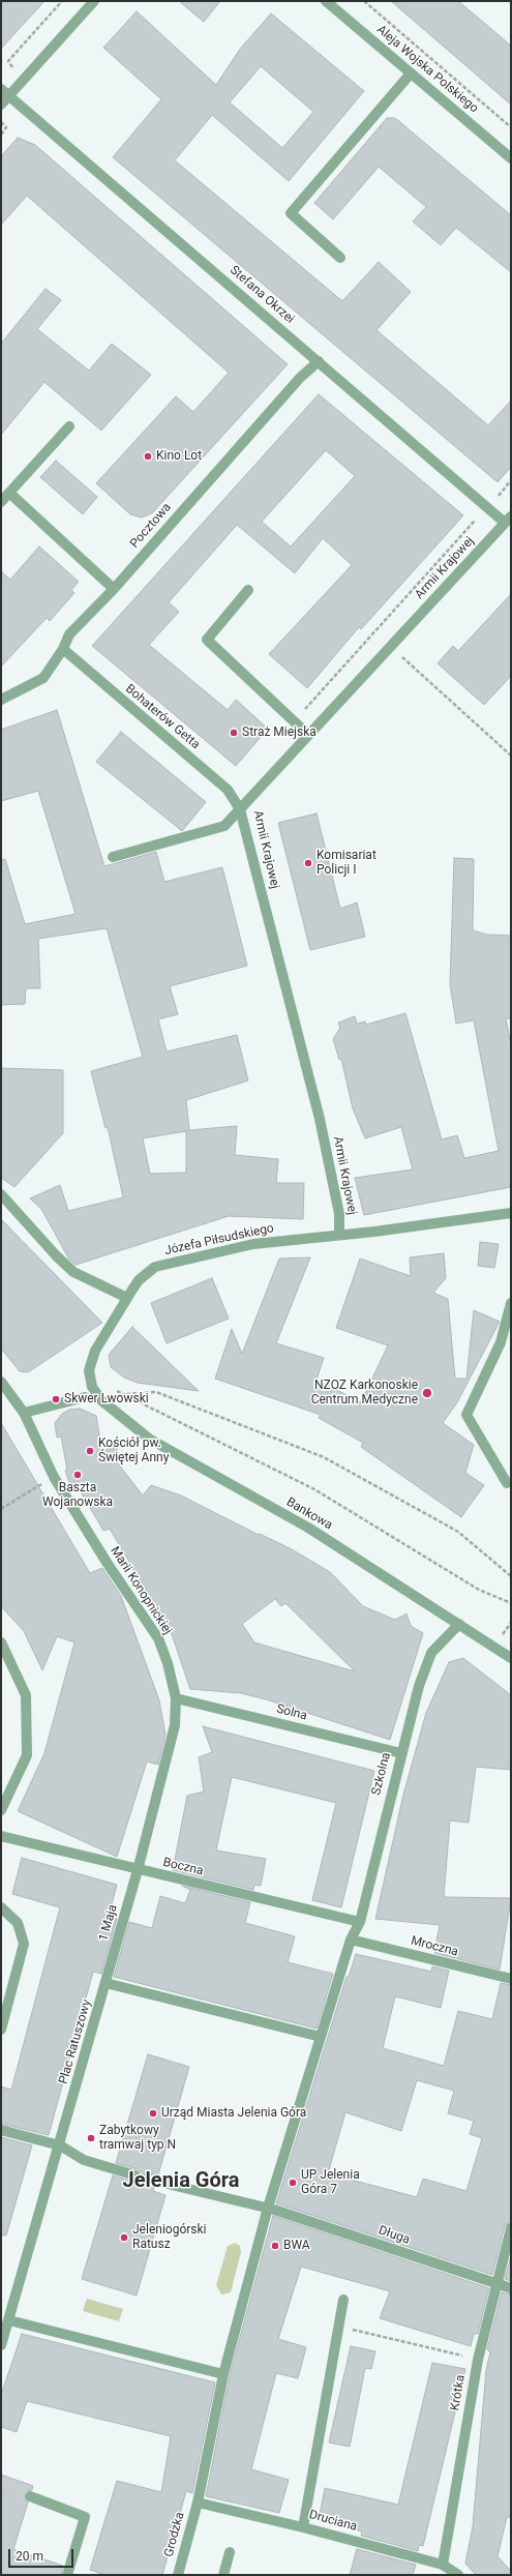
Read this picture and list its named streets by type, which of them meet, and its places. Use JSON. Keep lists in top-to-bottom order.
{
  "streets": {
    "street": [
      "Aleja Wojska Polskiego",
      "Stefana Okrzei",
      "Pocztowa",
      "Armii Krajowej",
      "Bohaterów Getta",
      "Józefa Piłsudskiego",
      "Bankowa",
      "Marii Konopnickiej",
      "Solna",
      "Szkolna",
      "Boczna",
      "1 Maja",
      "Mroczna",
      "Plac Ratuszowy",
      "Długa",
      "Krótka",
      "Druciana",
      "Grodzka"
    ]
  },
  "crossings": [
    ["Stefana Okrzei", "Pocztowa"],
    ["Stefana Okrzei", "Armii Krajowej"],
    ["Pocztowa", "Bohaterów Getta"],
    ["Armii Krajowej", "Bohaterów Getta"],
    ["Armii Krajowej", "Józefa Piłsudskiego"],
    ["Józefa Piłsudskiego", "Bankowa"],
    ["Bankowa", "Szkolna"],
    ["Marii Konopnickiej", "Solna"],
    ["Marii Konopnickiej", "Boczna"],
    ["Marii Konopnickiej", "1 Maja"],
    ["Solna", "Szkolna"],
    ["Szkolna", "Boczna"],
    ["Szkolna", "Mroczna"],
    ["Boczna", "1 Maja"],
    ["1 Maja", "Plac Ratuszowy"],
    ["Długa", "Krótka"],
    ["Krótka", "Druciana"],
    ["Druciana", "Grodzka"]
  ],
  "districts": ["Jelenia Góra"],
  "places": [
    "Kino Lot",
    "Straż Miejska",
    "Komisariat Policji I",
    "NZOZ Karkonoskie Centrum Medyczne",
    "Skwer Lwowski",
    "Kościół pw. Świętej Anny",
    "Baszta Wojanowska",
    "Urząd Miasta Jelenia Góra",
    "Zabytkowy tramwaj typ N",
    "UP Jelenia Góra 7",
    "Jeleniogórski Ratusz",
    "BWA"
  ],
  "scale_bar": "20 m"
}
